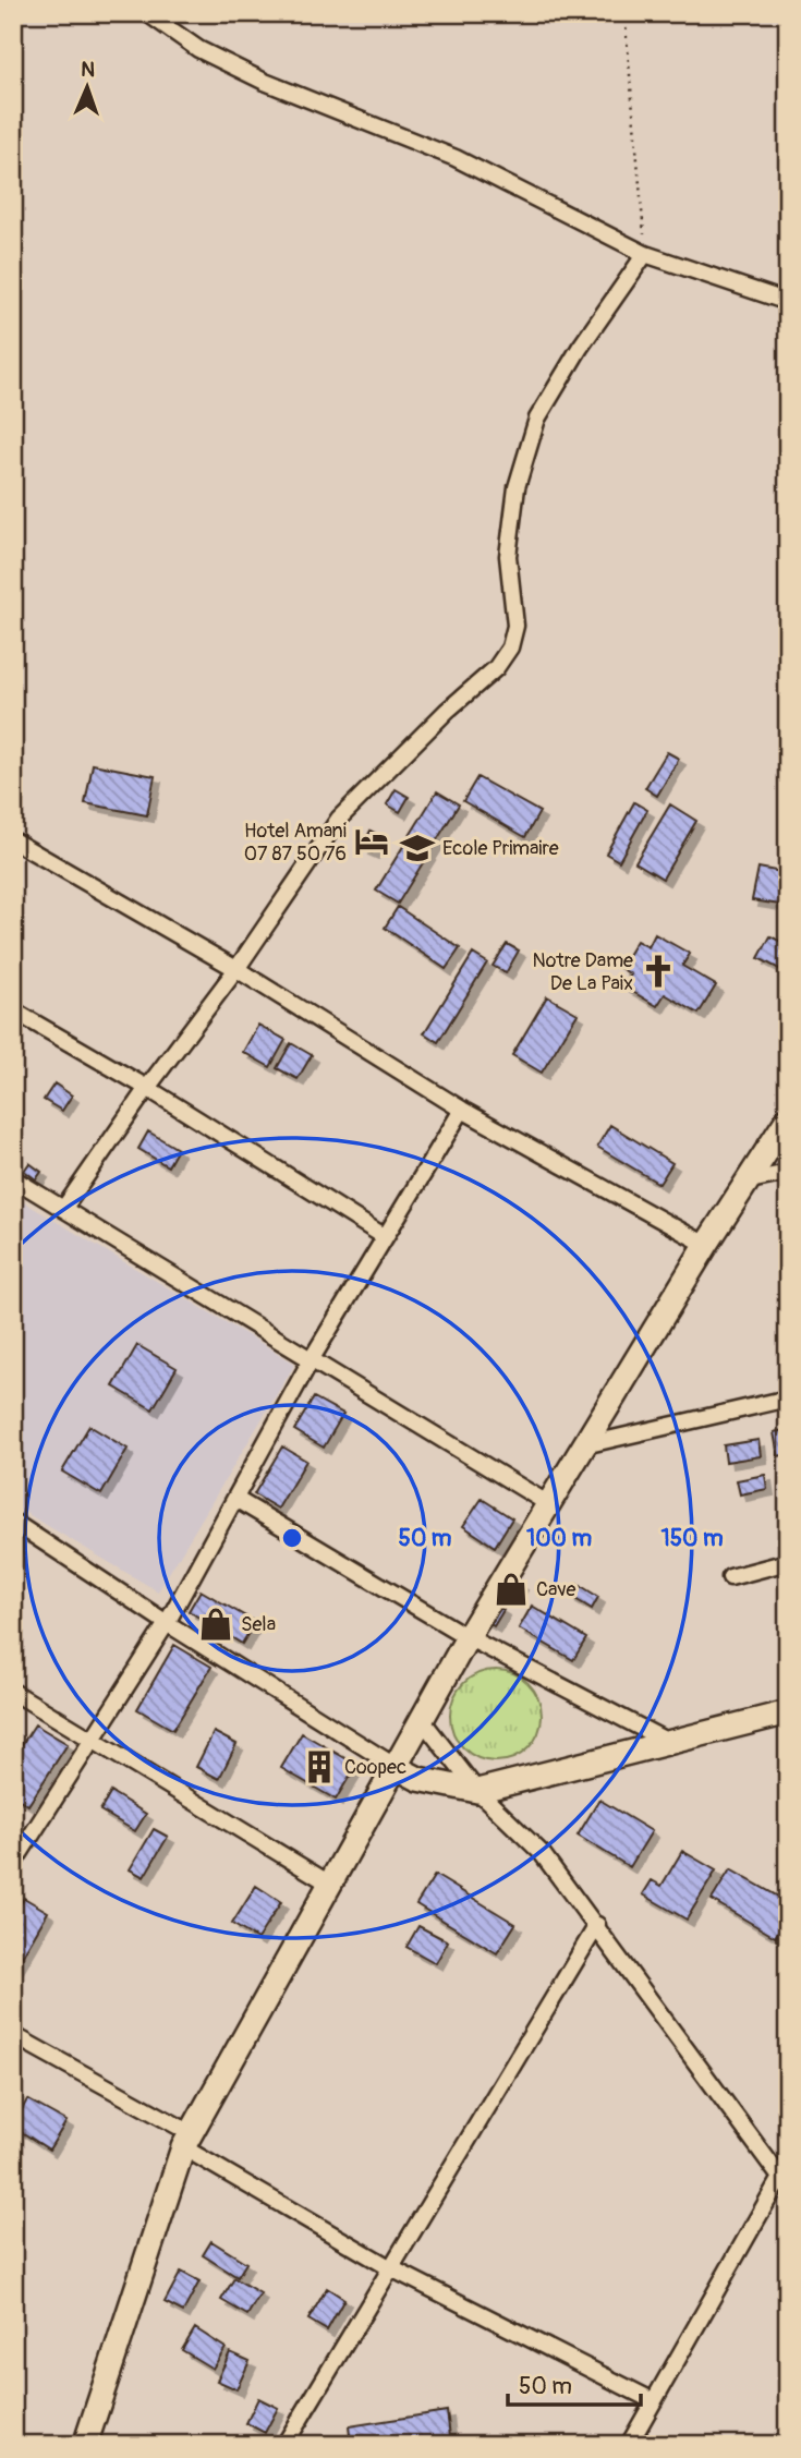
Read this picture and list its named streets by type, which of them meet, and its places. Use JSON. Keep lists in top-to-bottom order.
{
  "places": {
    "hotel": ["Hotel Amani 07 87 50 76"],
    "school or university": ["Ecole Primaire"],
    "church": ["Notre Dame De La Paix"],
    "shop": ["Cave", "Sela"],
    "building": ["Coopec"]
  },
  "scale_bar": "50 m",
  "north": "top",
  "rings": ["50 m", "100 m", "150 m"]
}
